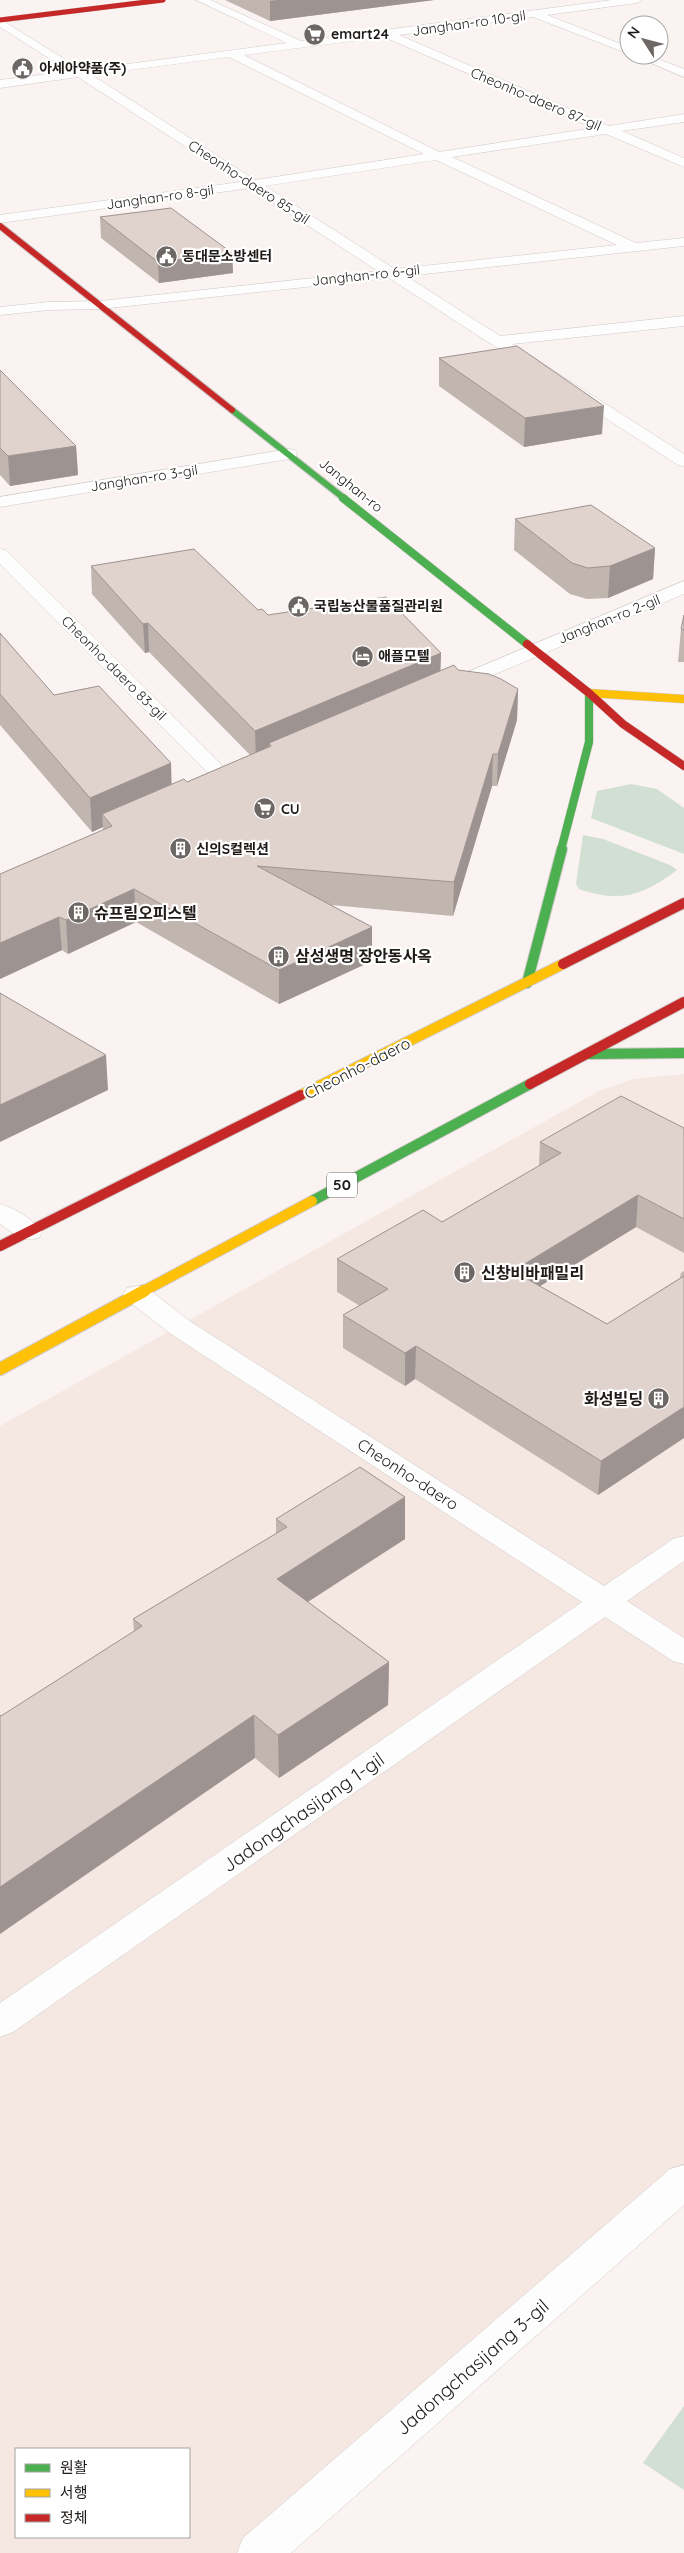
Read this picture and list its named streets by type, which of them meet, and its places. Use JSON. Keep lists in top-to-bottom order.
{
  "streets": {
    "street": [
      "Janghan-ro 10-gil",
      "Cheonho-daero 87-gil",
      "Cheonho-daero 85-gil",
      "Janghan-ro 8-gil",
      "Janghan-ro 6-gil",
      "Janghan-ro 3-gil",
      "Janghan-ro",
      "Janghan-ro 2-gil",
      "Cheonho-daero 83-gil",
      "Cheonho-daero",
      "50",
      "Jadongchasijang 1-gil",
      "Jadongchasijang 3-gil"
    ]
  },
  "crossings": [
    ["Janghan-ro 10-gil", "Cheonho-daero 87-gil"],
    ["Janghan-ro 10-gil", "Cheonho-daero 85-gil"],
    ["Cheonho-daero 87-gil", "Janghan-ro 8-gil"],
    ["Cheonho-daero 85-gil", "Janghan-ro 8-gil"],
    ["Cheonho-daero 85-gil", "Janghan-ro 6-gil"],
    ["Janghan-ro 6-gil", "Janghan-ro"],
    ["Janghan-ro 3-gil", "Janghan-ro"],
    ["Janghan-ro", "Janghan-ro 2-gil"],
    ["Cheonho-daero", "50"],
    ["Cheonho-daero", "Jadongchasijang 1-gil"]
  ],
  "places": {
    "supermarket": ["emart24", "CU"],
    "public building": ["아세아약품(주)", "동대문소방센터", "국립농산물품질관리원"],
    "hotel": ["애플모텔"],
    "building": [
      "신의S컬렉션",
      "슈프림오피스텔",
      "삼성생명 장안동사옥",
      "신창비바패밀리",
      "화성빌딩"
    ]
  },
  "legend": ["원활", "서행", "정체"],
  "north": "top left"
}
